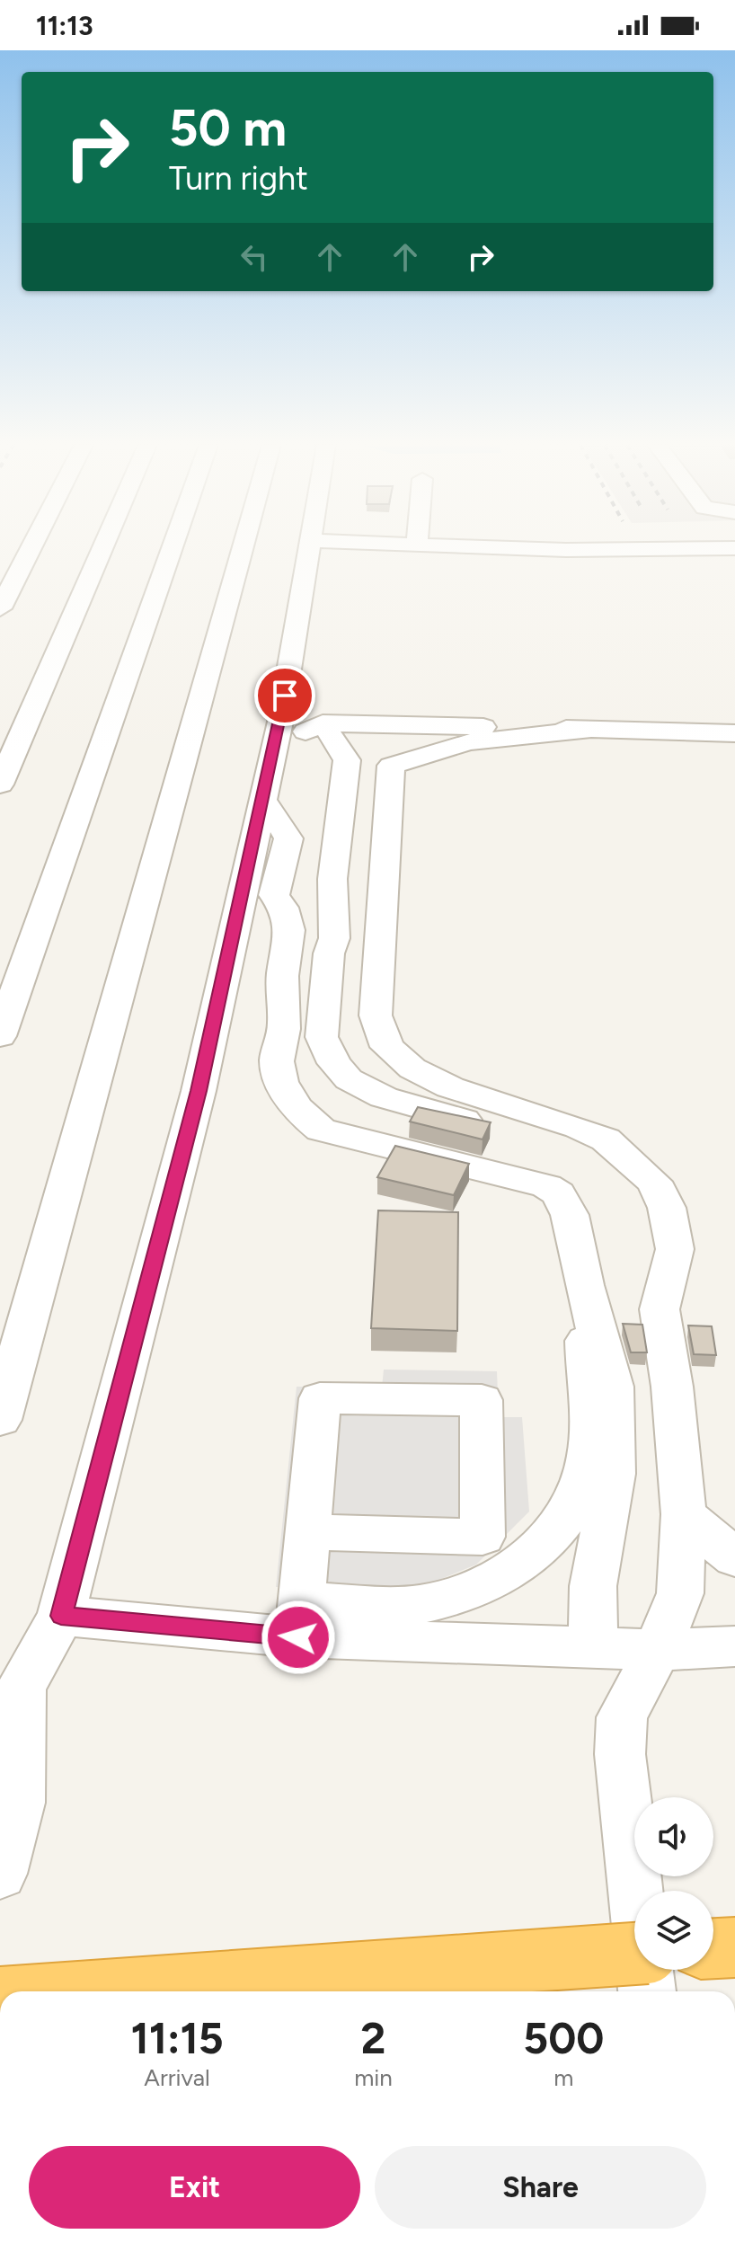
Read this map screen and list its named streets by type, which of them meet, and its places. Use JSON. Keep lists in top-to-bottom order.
{
  "page": {
    "status": "11:13",
    "turn": ["50 m", "Turn right"],
    "eta": [
      "11:15",
      "Arrival",
      "2",
      "min",
      "500",
      "m"
    ],
    "buttons": ["Exit", "Share"]
  }
}
